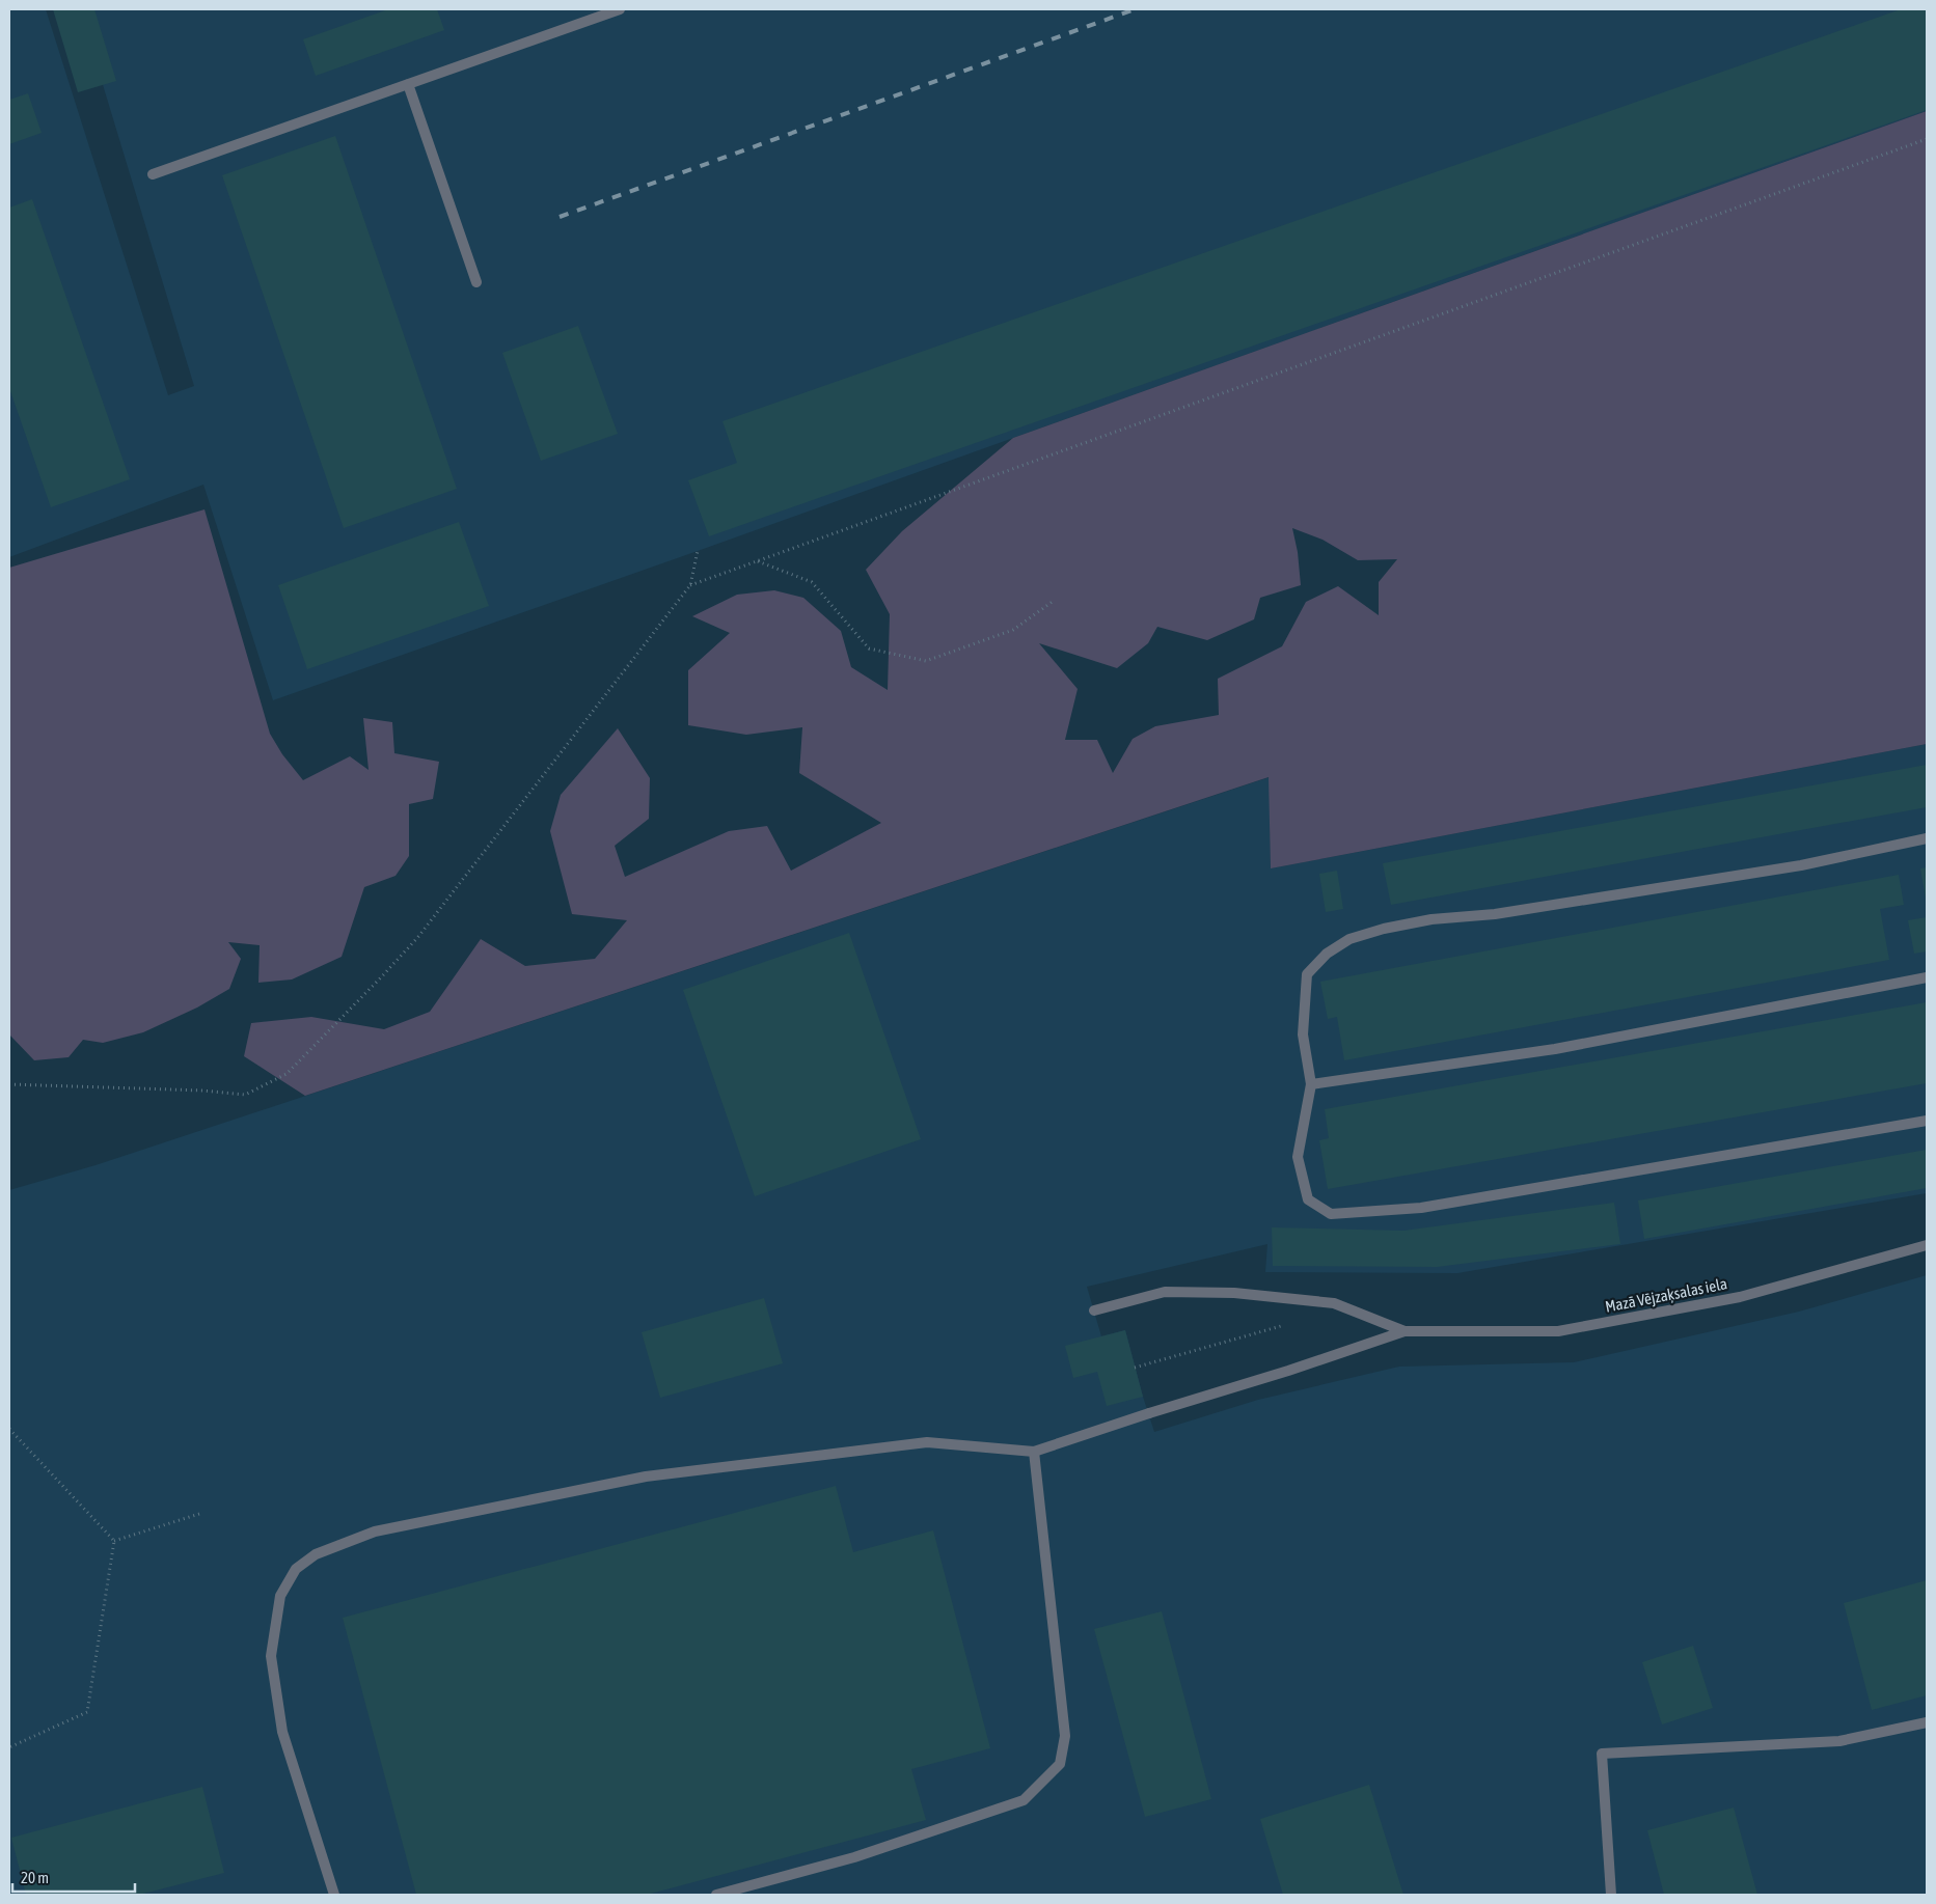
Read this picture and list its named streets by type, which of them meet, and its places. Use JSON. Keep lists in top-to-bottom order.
{
  "streets": {
    "street": ["Mazā Vējzaķsalas iela"]
  },
  "scale_bar": "20 m"
}
